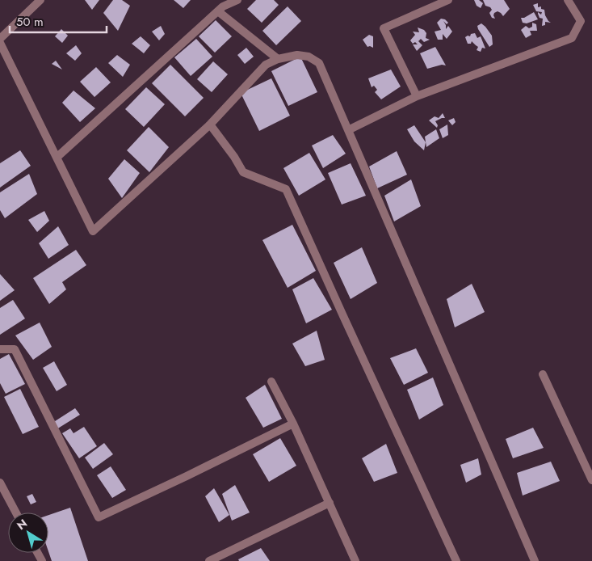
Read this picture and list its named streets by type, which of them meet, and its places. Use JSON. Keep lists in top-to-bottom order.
{
  "scale_bar": "50 m",
  "north": "top left"
}
